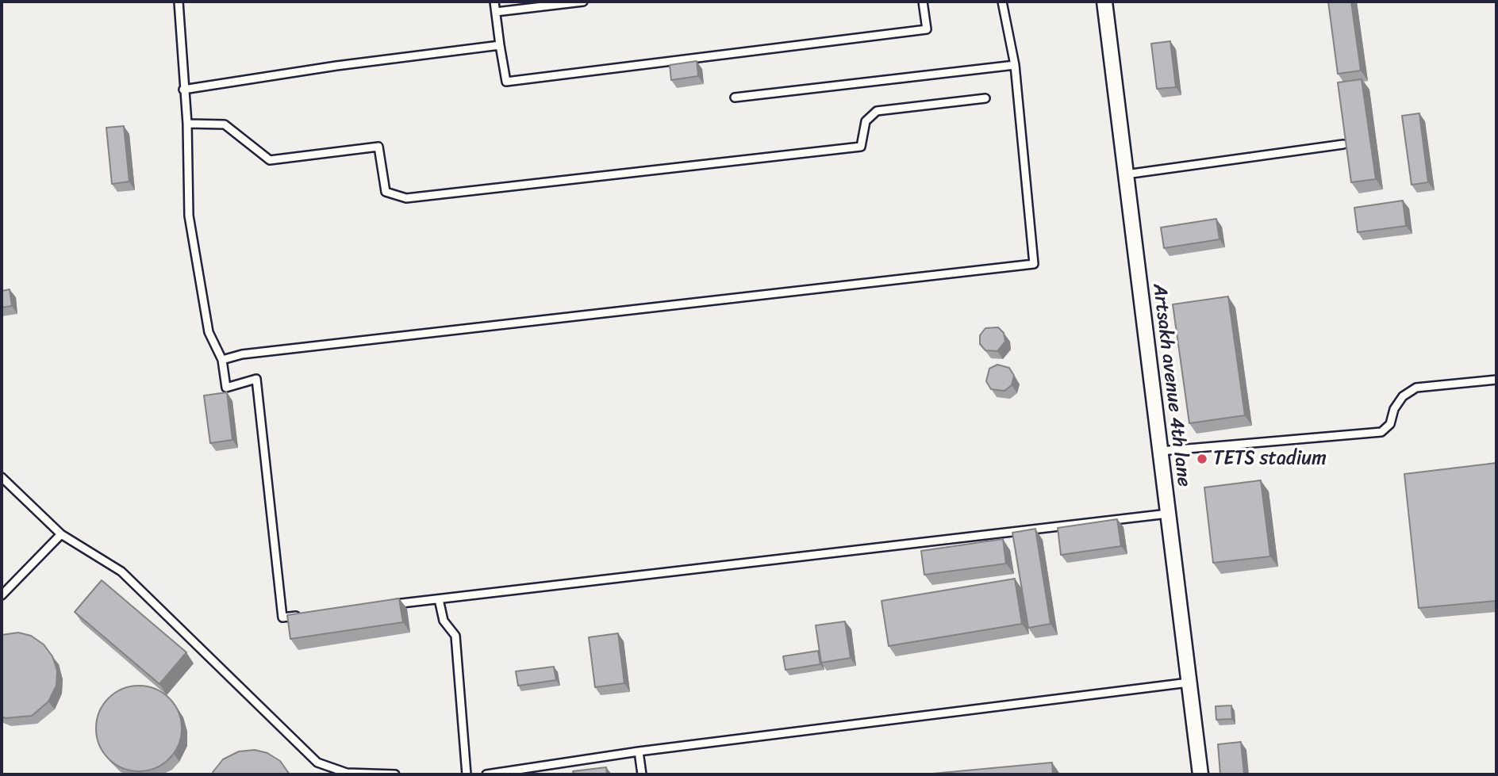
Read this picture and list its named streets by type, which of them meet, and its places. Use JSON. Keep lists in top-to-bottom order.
{
  "streets": {
    "street": ["Artsakh avenue 4th lane"]
  },
  "places": ["TETS stadium"]
}
